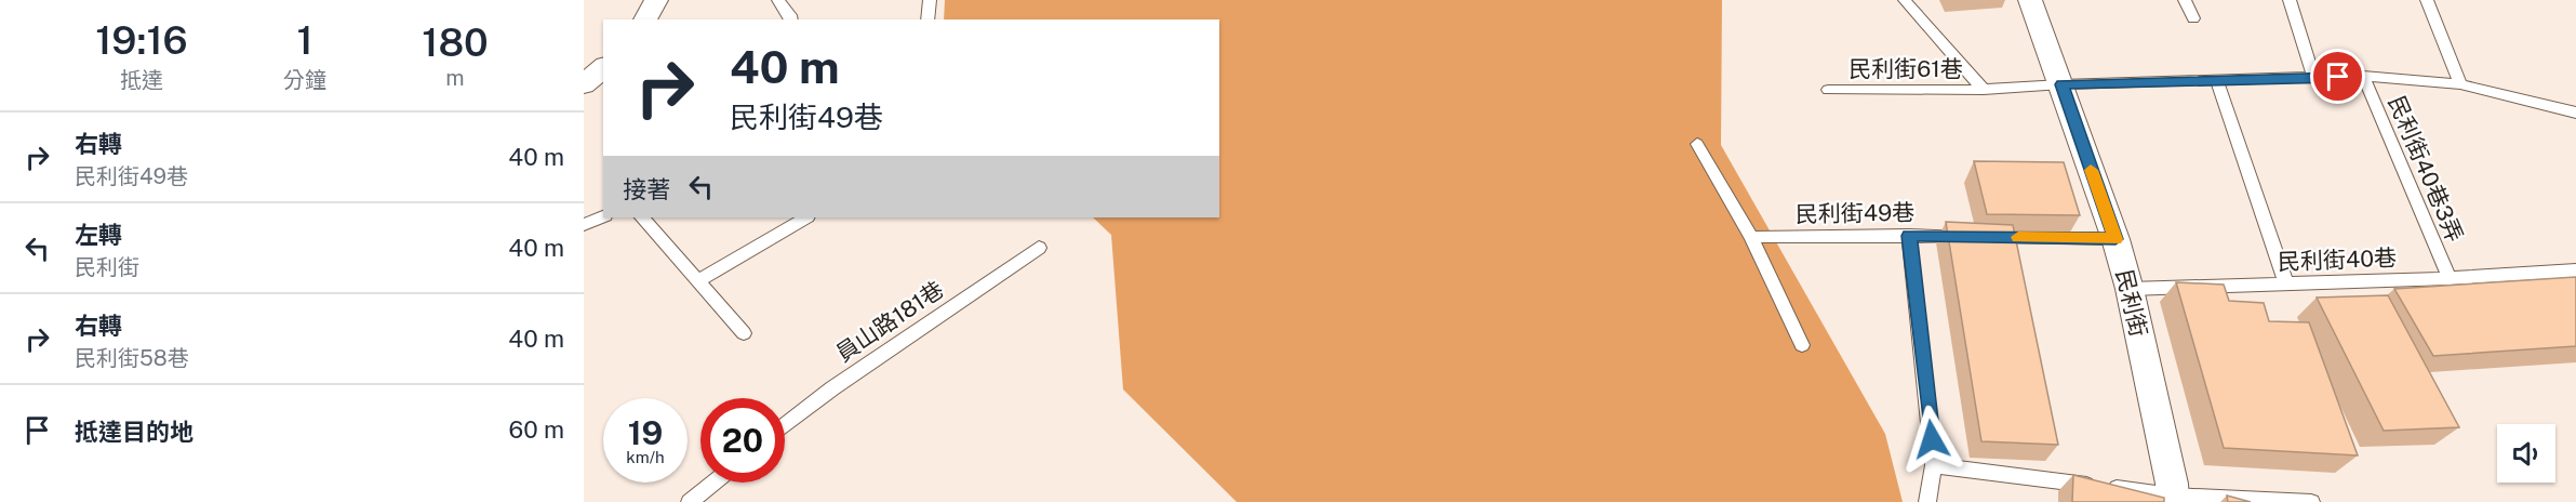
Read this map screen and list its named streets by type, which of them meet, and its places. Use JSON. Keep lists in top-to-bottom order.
{
  "streets": {
    "street": ["民利街"],
    "lane": [
      "民利街61巷",
      "民利街40巷3弄",
      "民利街49巷",
      "民利街40巷",
      "員山路181巷"
    ]
  },
  "crossings": [
    ["民利街61巷", "民利街40巷3弄"],
    ["民利街61巷", "民利街"],
    ["民利街40巷3弄", "民利街40巷"],
    ["民利街49巷", "民利街"],
    ["民利街40巷", "民利街"]
  ],
  "page": {
    "eta": [
      "19:16",
      "抵達",
      "1",
      "分鐘",
      "180",
      "m"
    ],
    "turn": ["40 m", "民利街49巷"],
    "list": [
      {
        "name": "右轉",
        "note": "民利街49巷",
        "value": "40 m"
      },
      {
        "name": "左轉",
        "note": "民利街",
        "value": "40 m"
      },
      {
        "name": "右轉",
        "note": "民利街58巷",
        "value": "40 m"
      },
      {
        "name": "抵達目的地",
        "value": "60 m"
      }
    ],
    "then": "接著",
    "speed": "19 km/h",
    "limit": "20"
  }
}
